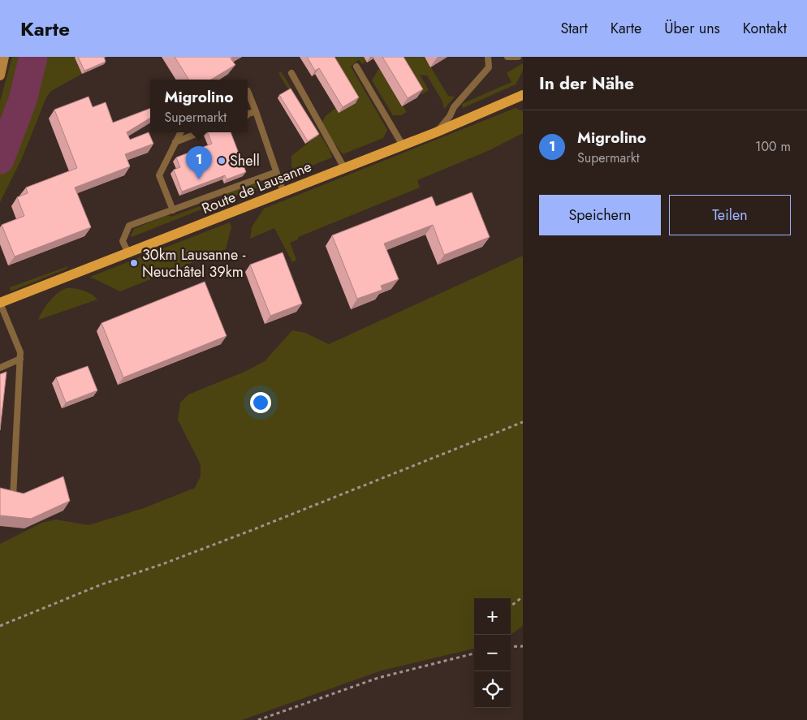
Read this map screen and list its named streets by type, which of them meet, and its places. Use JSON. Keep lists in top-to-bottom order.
{
  "streets": {
    "main road": ["Route de Lausanne"]
  },
  "places": ["Shell", "30km Lausanne - Neuchâtel 39km"],
  "page": {
    "header": "Karte",
    "nav": [
      "Start",
      "Karte",
      "Über uns",
      "Kontakt"
    ],
    "heading": "In der Nähe",
    "popup": ["Migrolino", "Supermarkt"],
    "list": [
      {
        "mark": "1",
        "name": "Migrolino",
        "note": "Supermarkt",
        "value": "100 m"
      }
    ],
    "pins": "1",
    "buttons": ["Speichern", "Teilen"],
    "map_buttons": ["+", "−"]
  }
}
